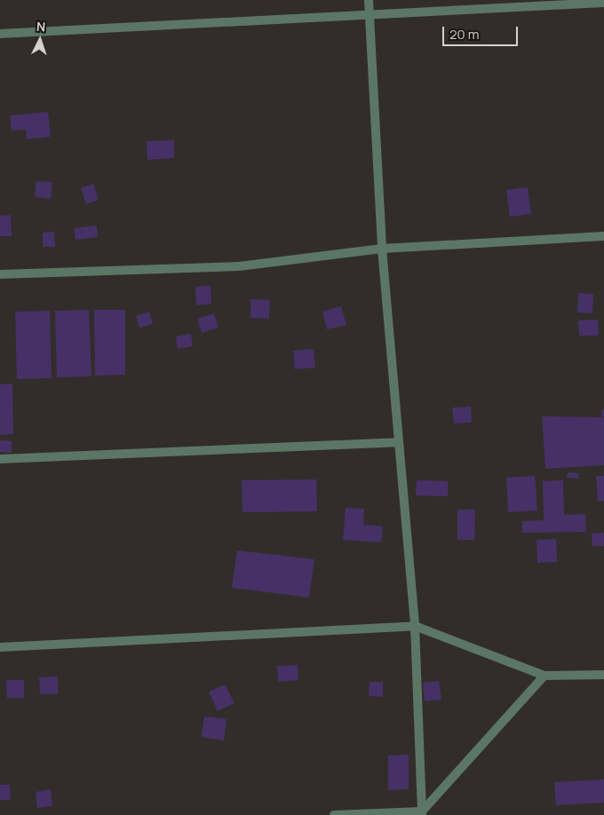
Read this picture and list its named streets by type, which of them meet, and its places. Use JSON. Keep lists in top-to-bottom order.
{
  "scale_bar": "20 m",
  "north": "top"
}
